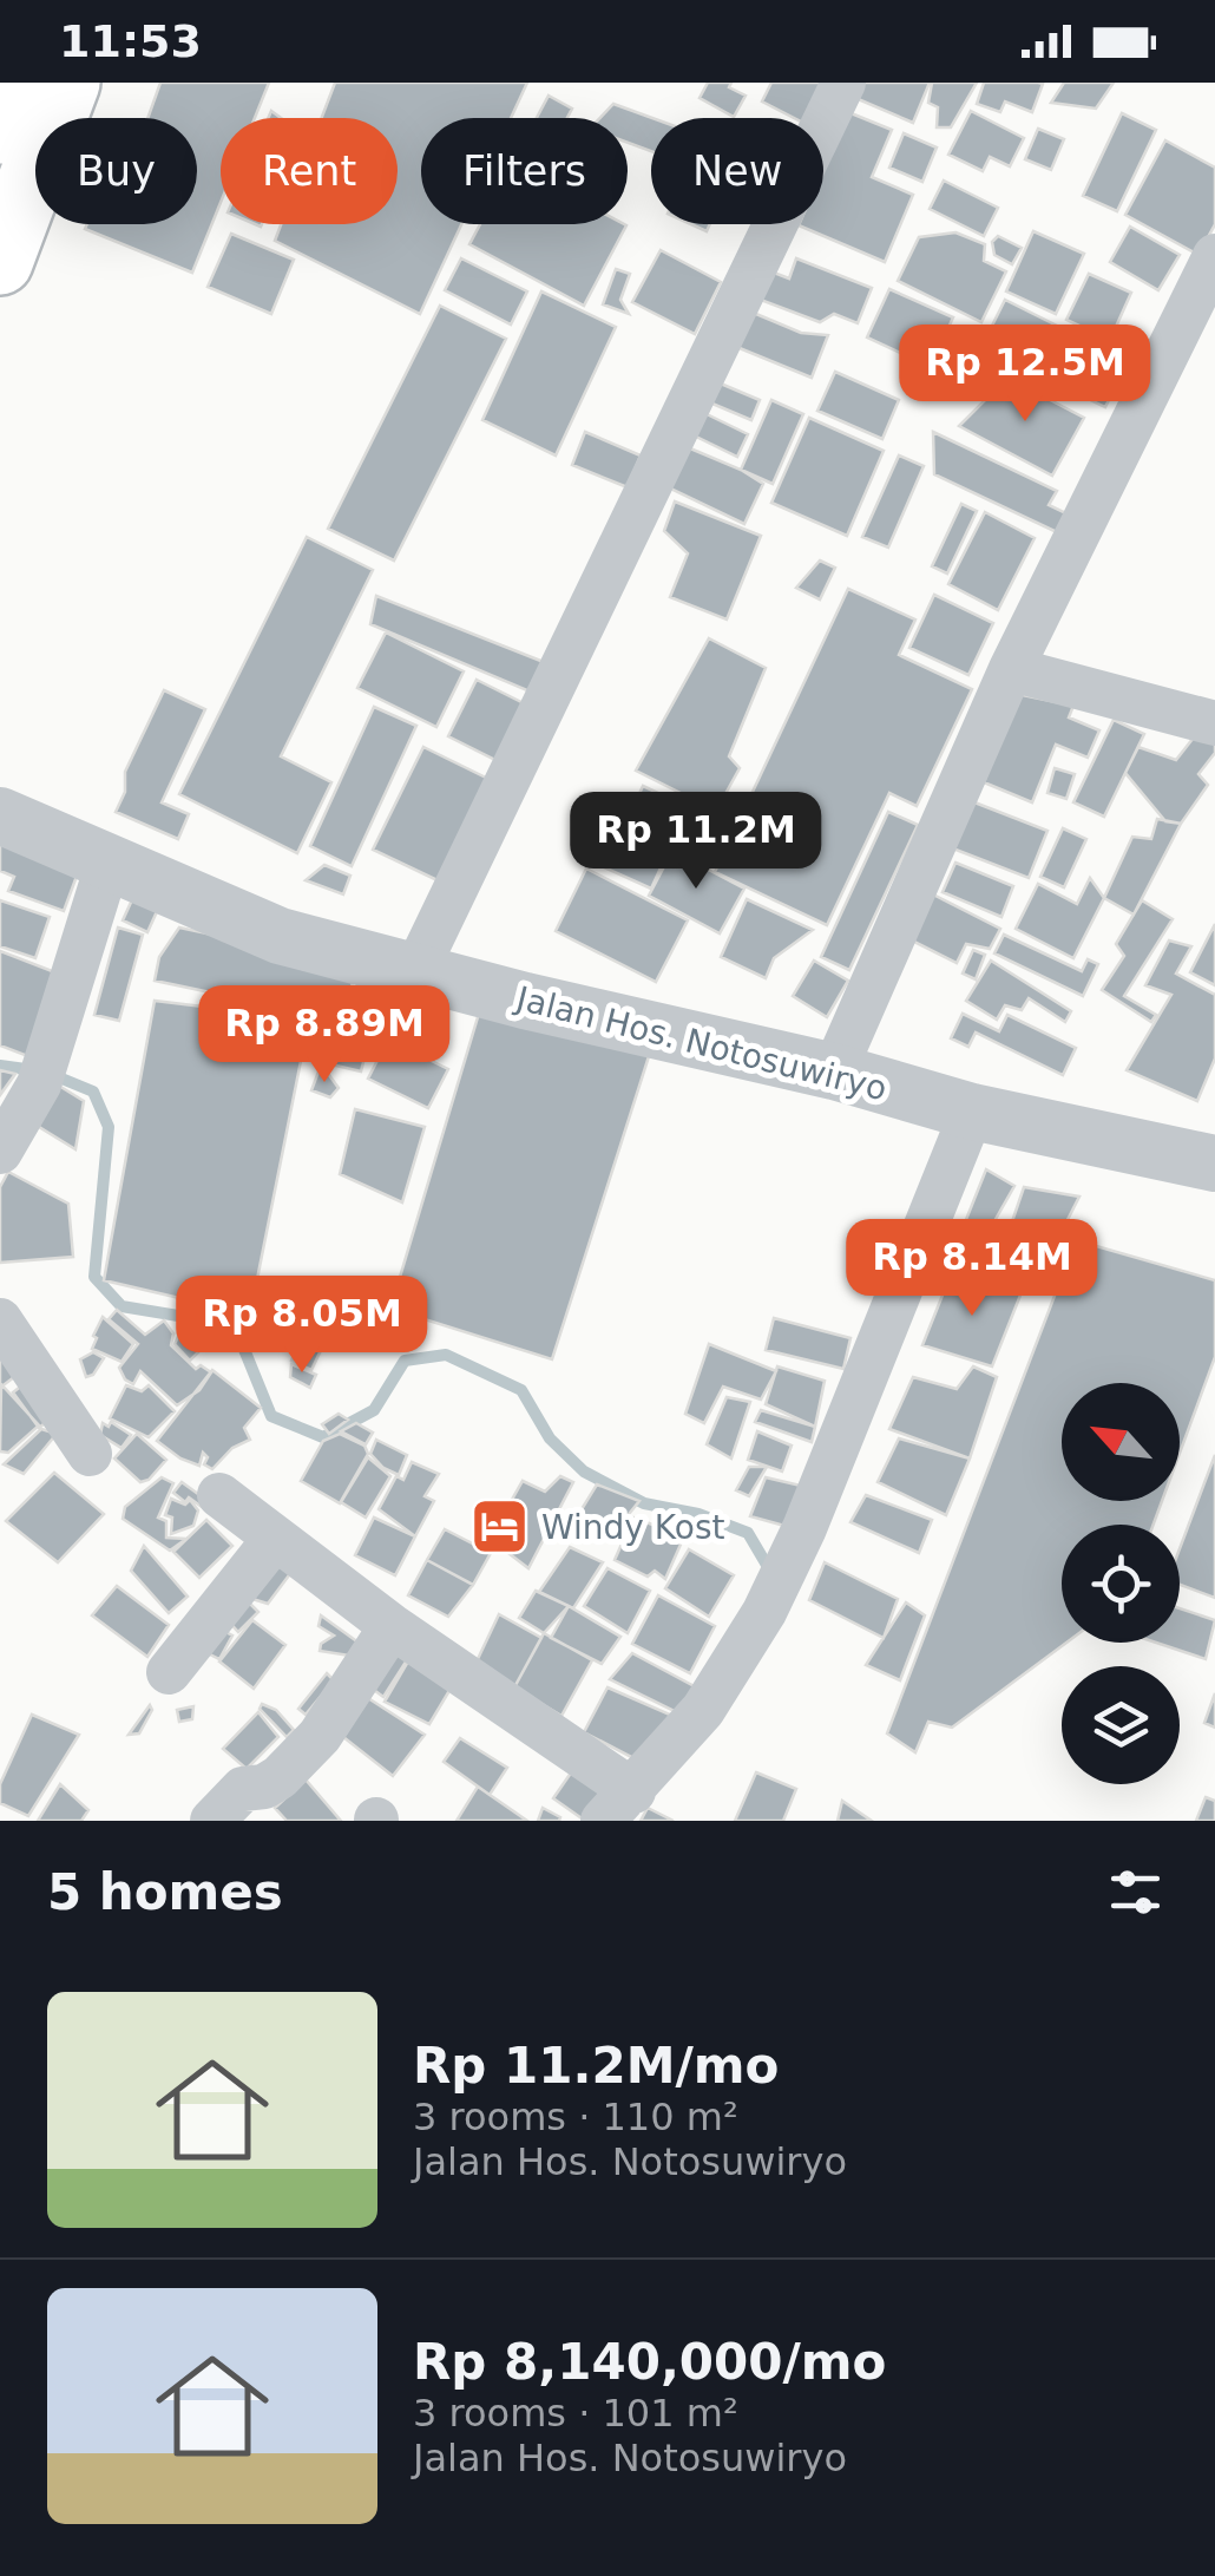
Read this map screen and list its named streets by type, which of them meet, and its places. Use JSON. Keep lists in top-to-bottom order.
{
  "streets": {
    "street": ["Jalan Hos. Notosuwiryo"]
  },
  "places": {
    "hotel": ["Windy Kost"]
  },
  "north": "top left",
  "page": {
    "status": "11:53",
    "chip": [
      "Buy",
      "Rent",
      "Filters",
      "New"
    ],
    "price": [
      "Rp 12.5M",
      "Rp 11.2M",
      "Rp 8.89M",
      "Rp 8.14M",
      "Rp 8.05M"
    ],
    "heading": "5 homes",
    "list": [
      {
        "name": "Rp 11.2M/mo",
        "note": "3 rooms · 110 m² · Jalan Hos. Notosuwiryo"
      },
      {
        "name": "Rp 8,140,000/mo",
        "note": "3 rooms · 101 m² · Jalan Hos. Notosuwiryo"
      }
    ]
  }
}
